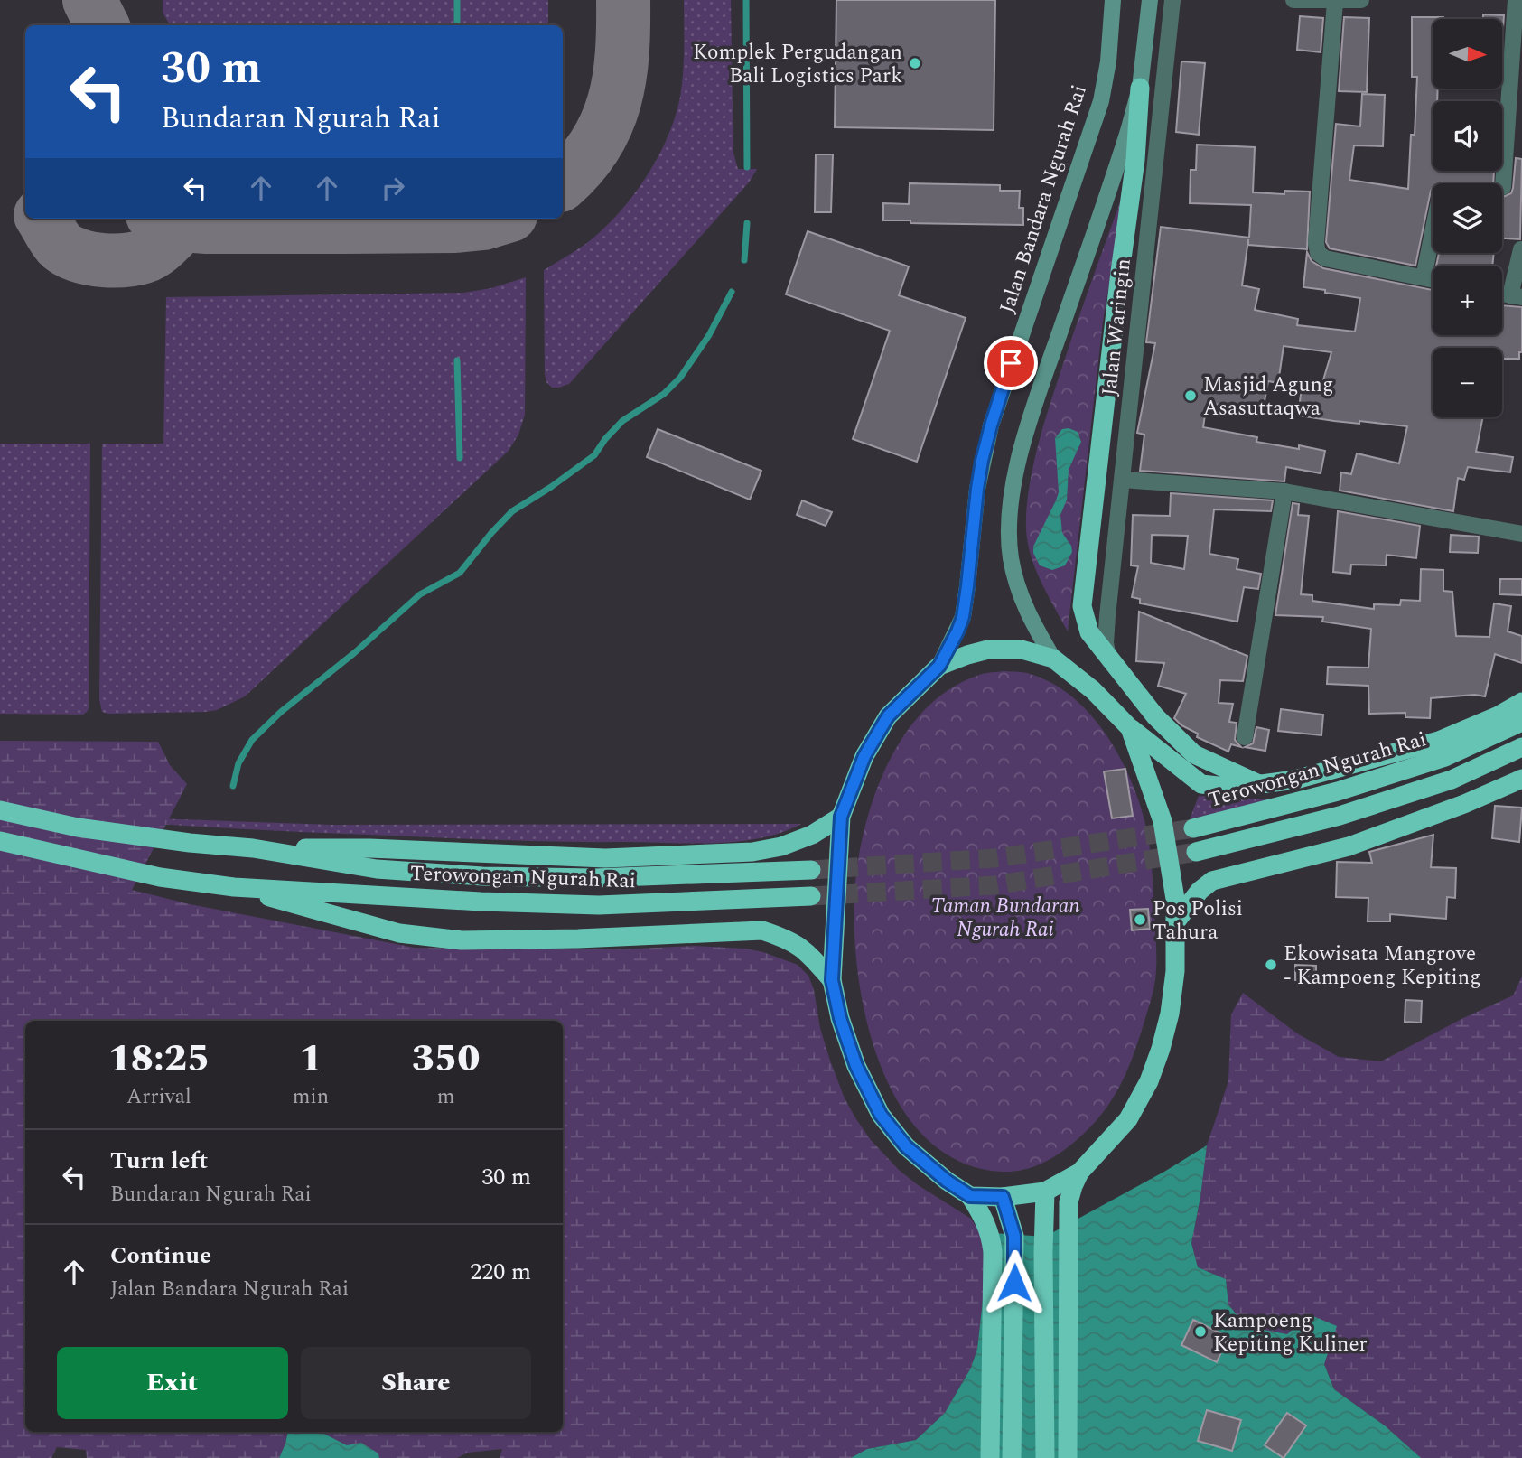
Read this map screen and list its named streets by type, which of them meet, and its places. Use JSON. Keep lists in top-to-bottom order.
{
  "streets": {
    "highway": ["Terowongan Ngurah Rai"],
    "main road": ["Jalan Bandara Ngurah Rai"],
    "street": ["Jalan Waringin"]
  },
  "parks": ["Taman Bundaran Ngurah Rai"],
  "places": [
    "Komplek Pergudangan Bali Logistics Park",
    "Masjid Agung Asasuttaqwa",
    "Pos Polisi Tahura",
    "Ekowisata Mangrove - Kampoeng Kepiting",
    "Kampoeng Kepiting Kuliner"
  ],
  "north": "right",
  "page": {
    "map_buttons": ["+", "−"],
    "turn": ["30 m", "Bundaran Ngurah Rai"],
    "eta": [
      "18:25",
      "Arrival",
      "1",
      "min",
      "350",
      "m"
    ],
    "list": [
      {
        "name": "Turn left",
        "note": "Bundaran Ngurah Rai",
        "value": "30 m"
      },
      {
        "name": "Continue",
        "note": "Jalan Bandara Ngurah Rai",
        "value": "220 m"
      }
    ],
    "buttons": ["Exit", "Share"]
  }
}
